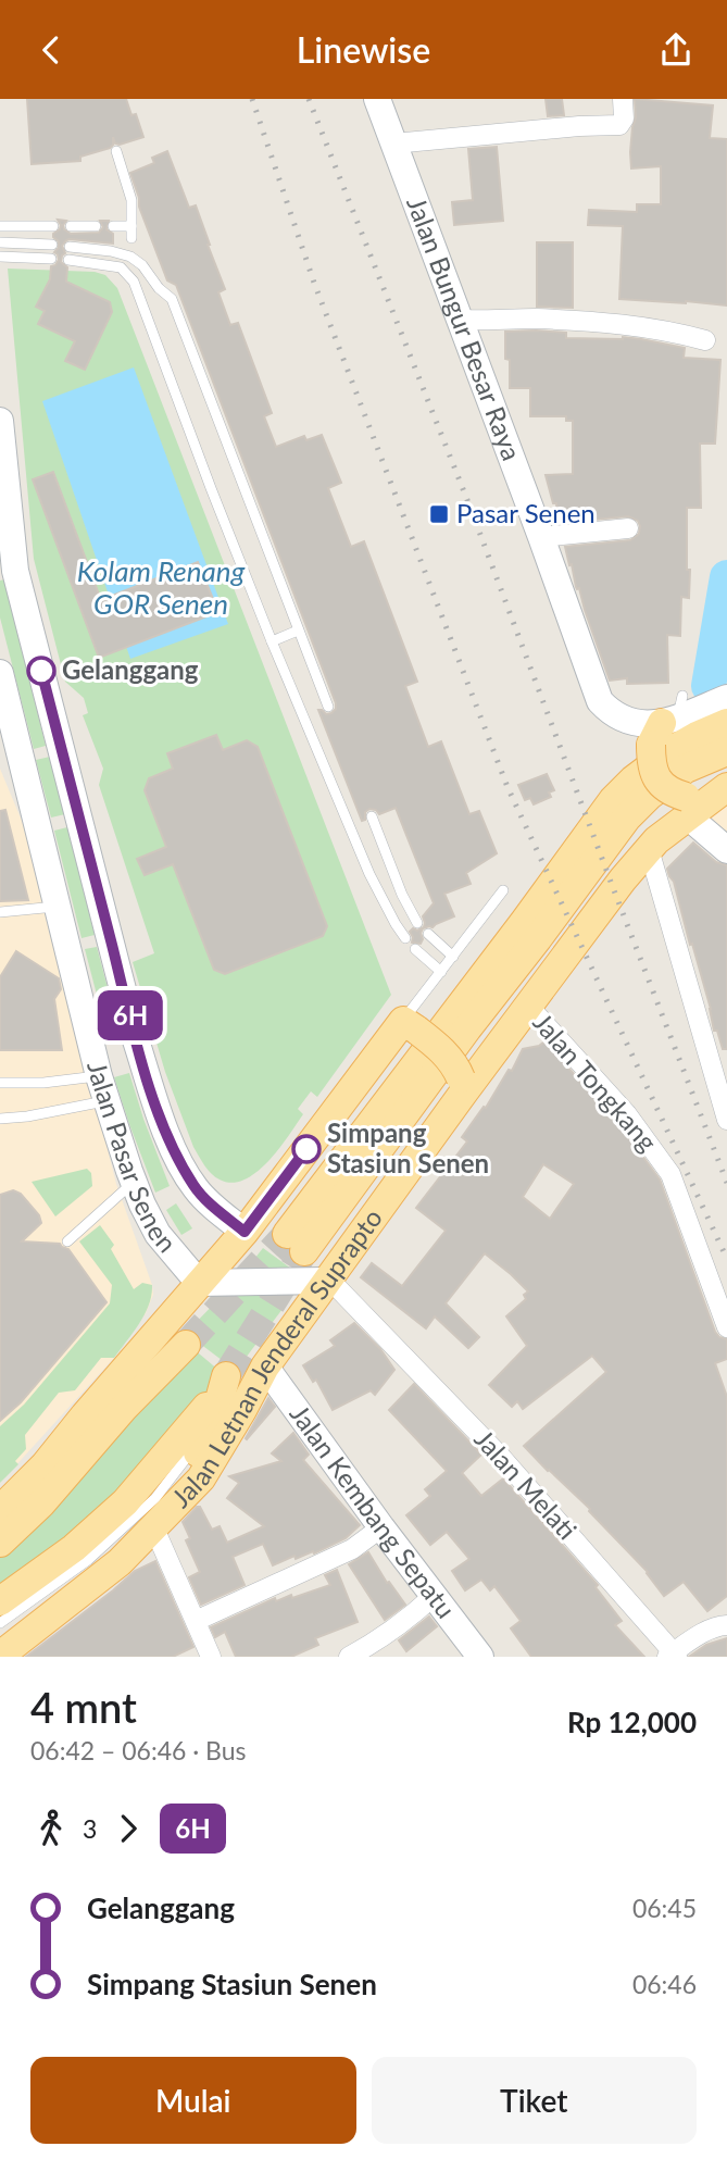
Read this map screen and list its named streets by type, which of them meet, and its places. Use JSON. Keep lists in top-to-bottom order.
{
  "streets": {
    "main road": [
      "Jalan Bungur Besar Raya",
      "Jalan Pasar Senen",
      "Jalan Letnan Jenderal Suprapto",
      "Jalan Kembang Sepatu"
    ],
    "street": ["Jalan Tongkang", "Jalan Melati"]
  },
  "crossings": [
    ["Jalan Tongkang", "Jalan Letnan Jenderal Suprapto"],
    ["Jalan Letnan Jenderal Suprapto", "Jalan Melati"],
    ["Jalan Letnan Jenderal Suprapto", "Jalan Kembang Sepatu"]
  ],
  "water": ["Kolam Renang GOR Senen"],
  "places": {
    "transit": ["Pasar Senen"],
    "other": ["Gelanggang", "Simpang Stasiun Senen"]
  },
  "lines": ["bus line 6H"],
  "page": {
    "header": "Linewise",
    "on_map": "6H",
    "heading": ["4 mnt", "06:42 – 06:46 · Bus", "Rp 12,000"],
    "legs": ["3", "6H"],
    "list": [
      {
        "name": "Gelanggang",
        "value": "06:45"
      },
      {
        "name": "Simpang Stasiun Senen",
        "value": "06:46"
      }
    ],
    "buttons": ["Mulai", "Tiket"]
  }
}
